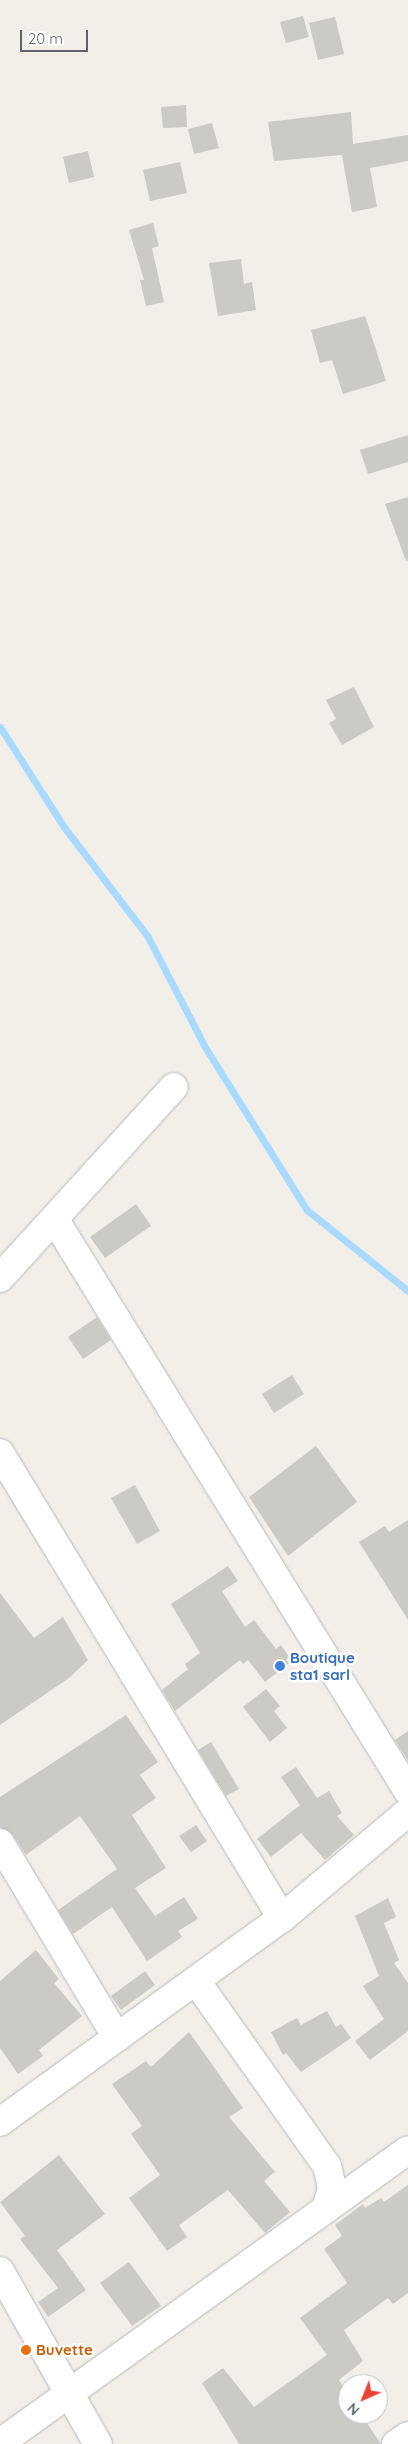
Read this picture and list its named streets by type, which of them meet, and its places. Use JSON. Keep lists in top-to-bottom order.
{
  "places": ["Boutique sta1 sarl", "Buvette"],
  "scale_bar": "20 m",
  "north": "bottom left"
}
